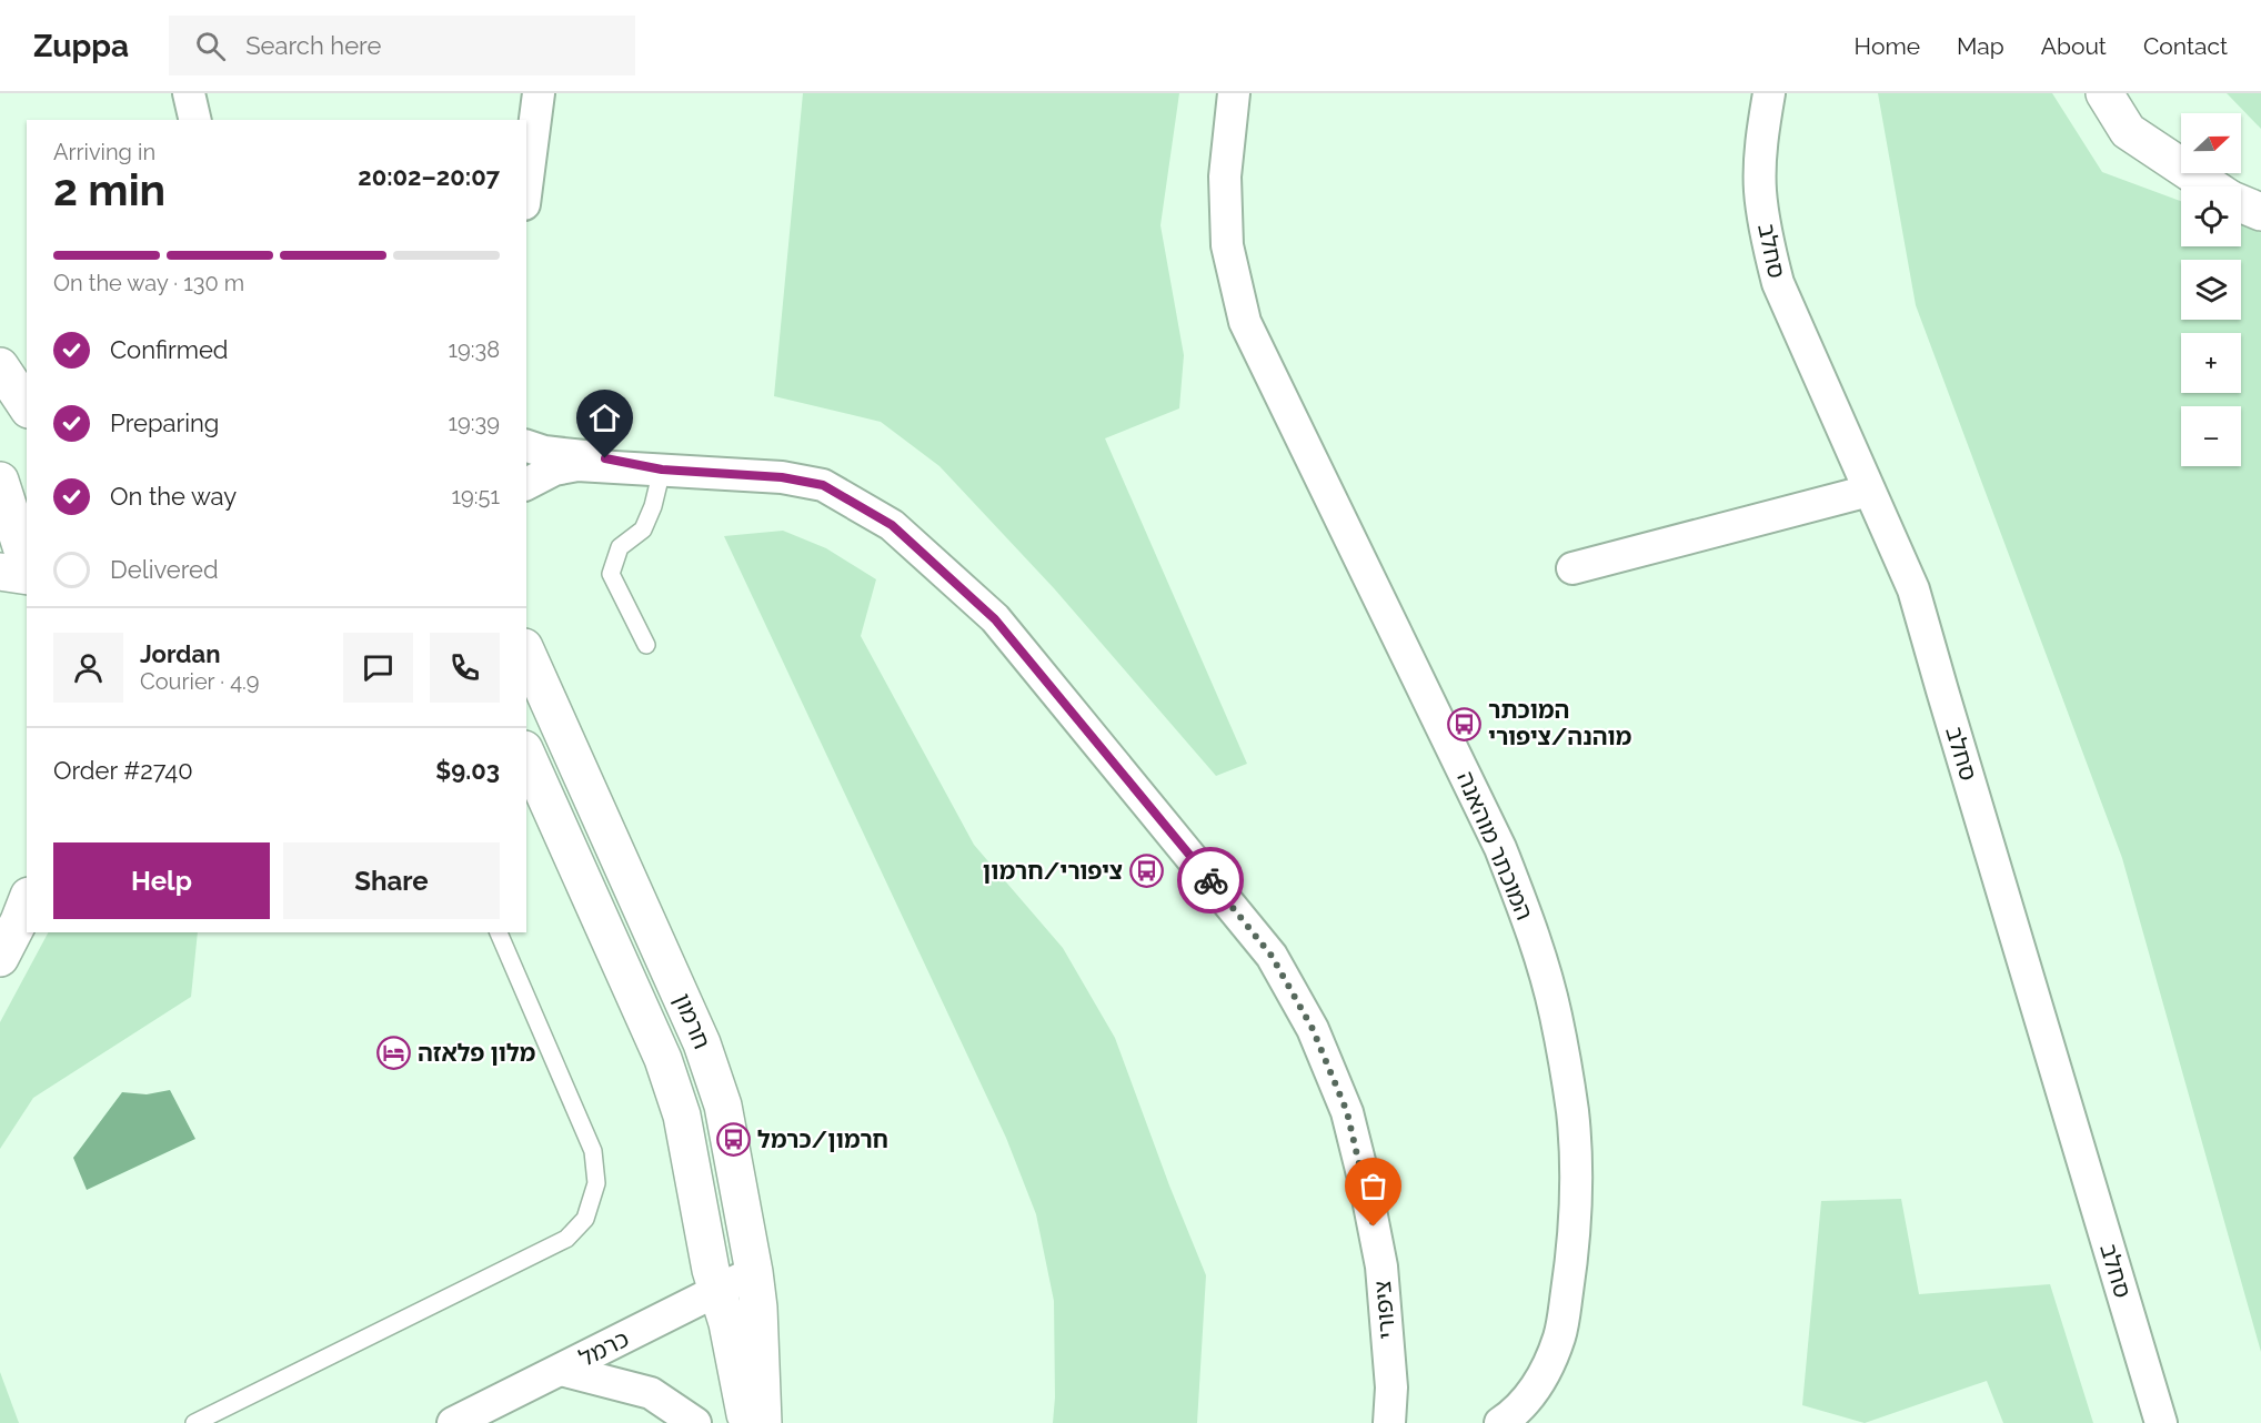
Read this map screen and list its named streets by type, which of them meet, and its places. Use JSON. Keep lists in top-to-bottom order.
{
  "streets": {
    "main road": ["חרמון"],
    "street": [
      "סחלב",
      "המוכתר מוהאנה",
      "ציפורי",
      "כרמל"
    ]
  },
  "crossings": [
    ["חרמון", "כרמל"]
  ],
  "places": {
    "bus stop": ["המוכתר מוהנה/ציפורי", "ציפורי/חרמון", "חרמון/כרמל"],
    "hotel": ["מלון פלאזה"]
  },
  "north": "right",
  "page": {
    "header": "Zuppa",
    "search": "Search here",
    "nav": [
      "Home",
      "Map",
      "About",
      "Contact"
    ],
    "map_buttons": ["+", "−"],
    "heading": ["2 min", "Arriving in", "20:02–20:07"],
    "panel": [
      "Jordan",
      "Courier · 4.9",
      "Order #2740",
      "$9.03"
    ],
    "bar": "On the way · 130 m",
    "list": [
      ["Confirmed", "19:38"],
      ["Preparing", "19:39"],
      ["On the way", "19:51"],
      "Delivered"
    ],
    "buttons": ["Help", "Share"]
  }
}
